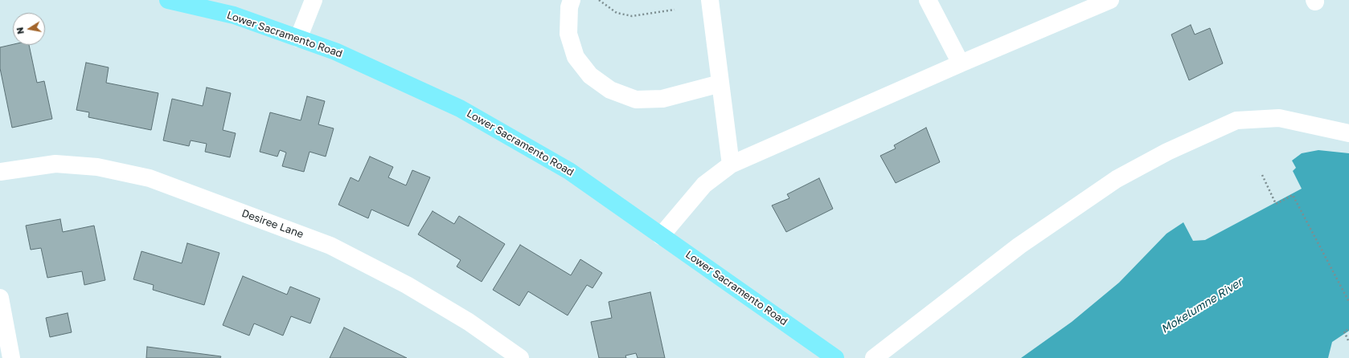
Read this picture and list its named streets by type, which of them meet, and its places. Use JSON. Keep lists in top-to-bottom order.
{
  "streets": {
    "main road": ["Lower Sacramento Road"],
    "street": ["Desiree Lane"]
  },
  "water": ["Mokelumne River"],
  "north": "left"
}
